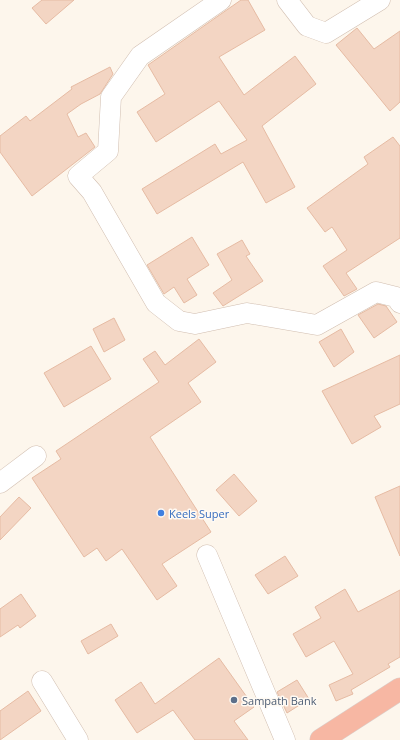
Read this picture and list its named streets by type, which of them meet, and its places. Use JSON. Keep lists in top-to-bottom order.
{
  "places": ["Keels Super", "Sampath Bank"]
}
